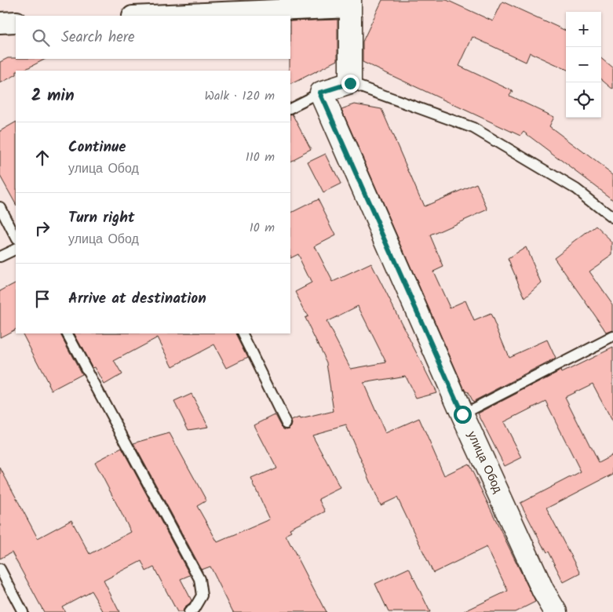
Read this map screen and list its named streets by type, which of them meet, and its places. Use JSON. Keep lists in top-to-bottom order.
{
  "streets": {
    "street": ["улица Обод"]
  },
  "page": {
    "map_buttons": ["+", "−"],
    "search": "Search here",
    "heading": ["2 min", "Walk · 120 m"],
    "list": [
      ["Continue", "улица Обод", "110 m"],
      ["Turn right", "улица Обод", "10 m"],
      "Arrive at destination"
    ]
  }
}
